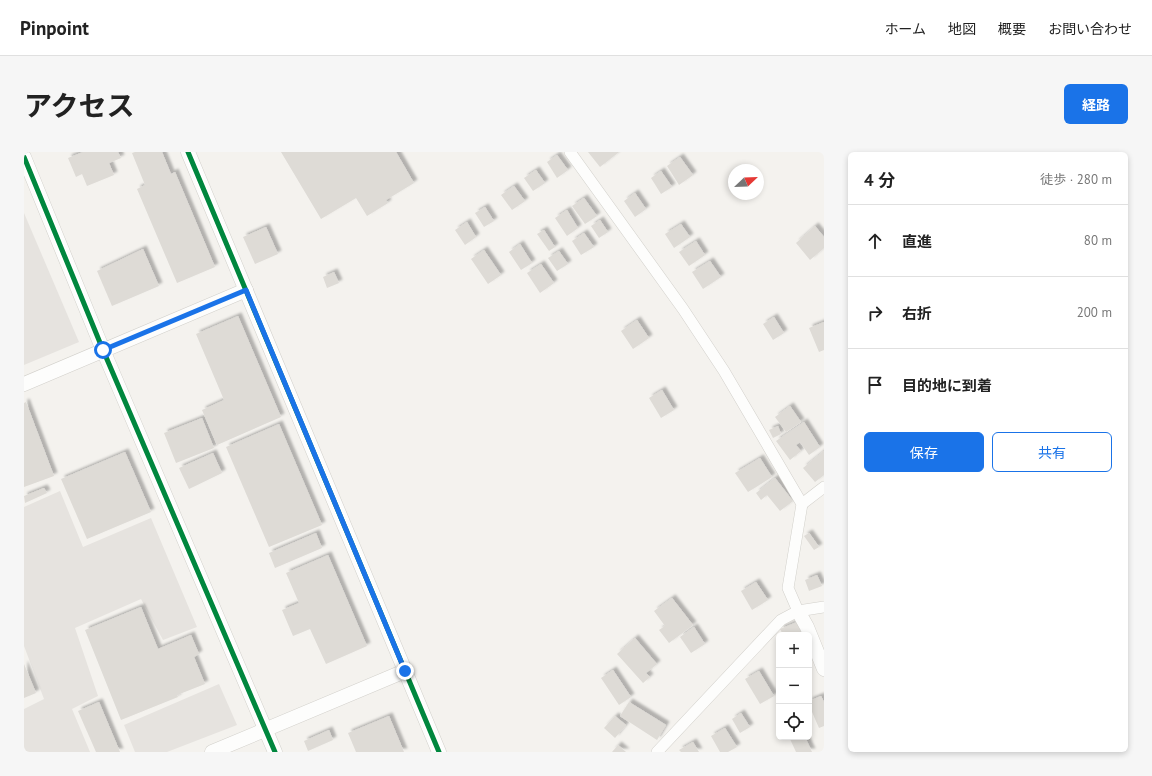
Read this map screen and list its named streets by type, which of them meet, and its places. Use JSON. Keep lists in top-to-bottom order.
{
  "north": "top right",
  "page": {
    "header": "Pinpoint",
    "nav": [
      "ホーム",
      "地図",
      "概要",
      "お問い合わせ"
    ],
    "title": "アクセス",
    "buttons": [
      "経路",
      ["保存", "共有"]
    ],
    "heading": ["4 分", "徒歩 · 280 m"],
    "list": [
      ["直進", "80 m"],
      ["右折", "200 m"],
      "目的地に到着"
    ],
    "map_buttons": ["+", "−"]
  }
}
